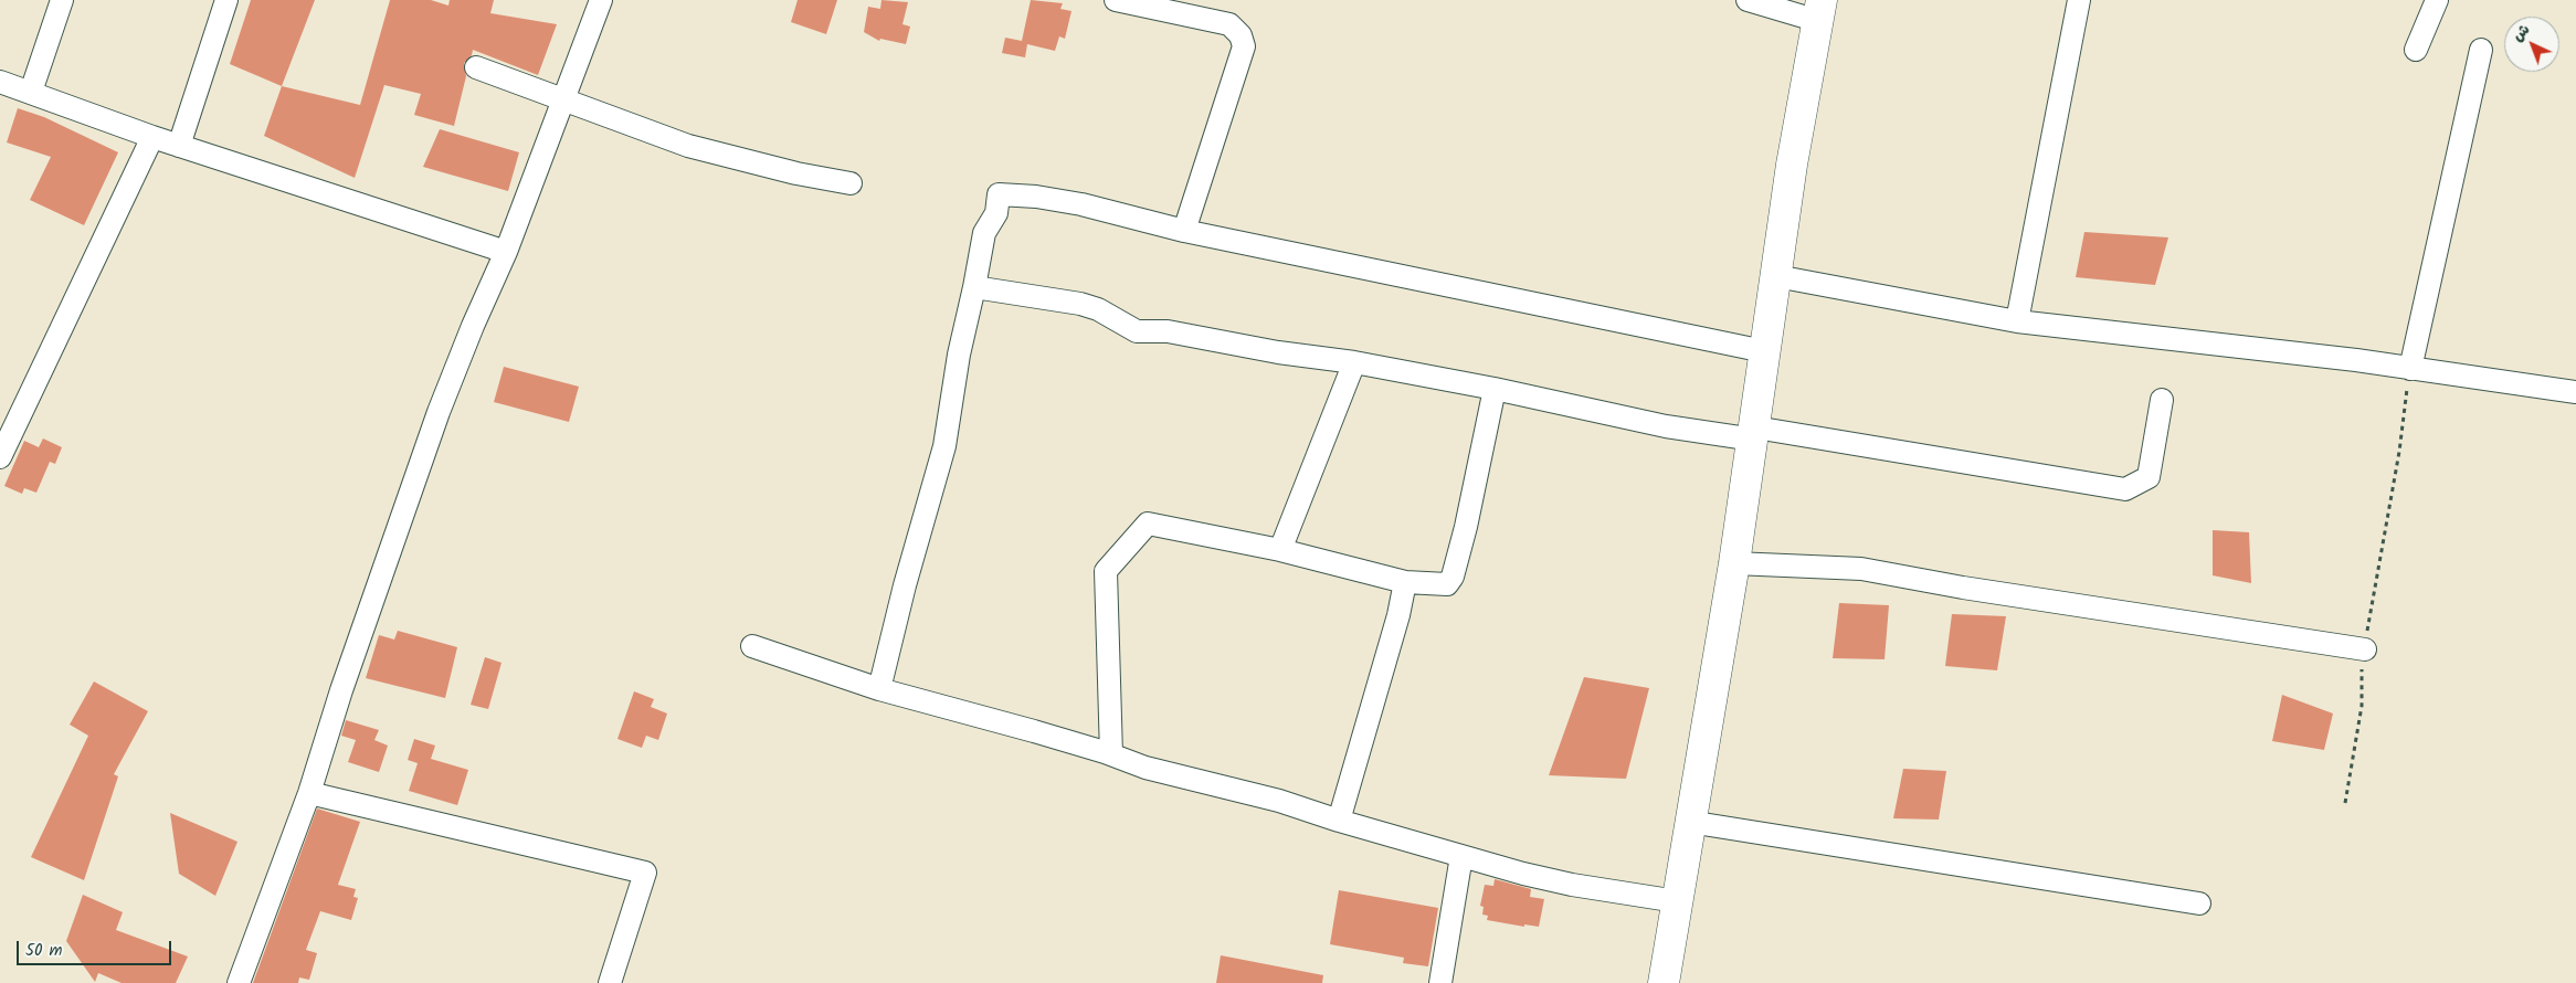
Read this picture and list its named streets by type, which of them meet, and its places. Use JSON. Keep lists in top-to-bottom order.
{
  "scale_bar": "50 m",
  "north": "top left"
}
